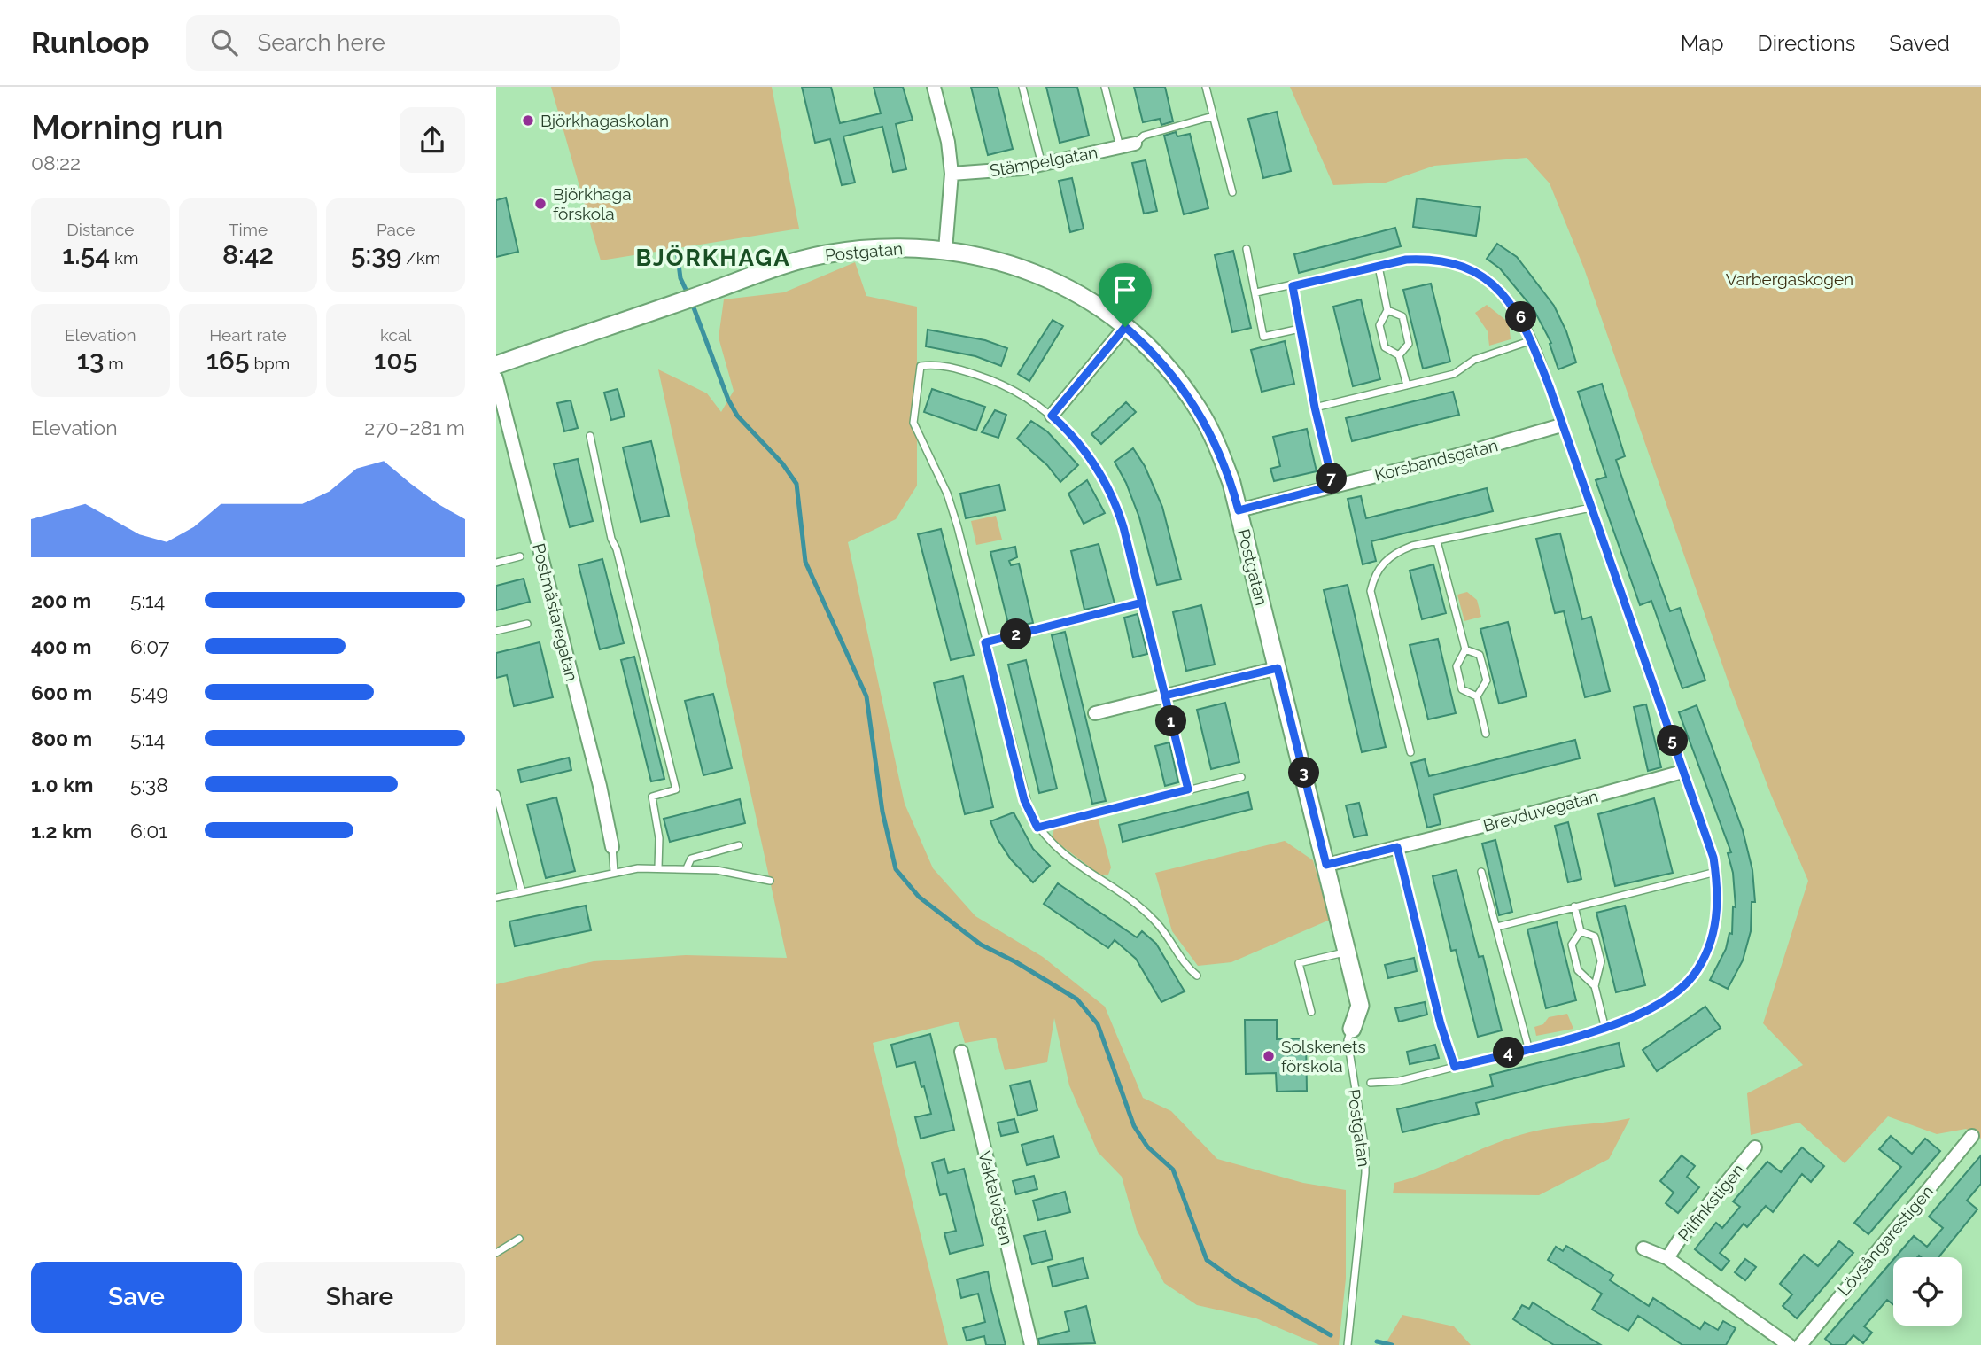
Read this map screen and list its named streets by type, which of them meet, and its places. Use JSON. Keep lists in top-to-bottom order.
{
  "streets": {
    "street": [
      "Stämpelgatan",
      "Postgatan",
      "Korsbandsgatan",
      "Postmästaregatan",
      "Brevduvegatan",
      "Vaktelvägen",
      "Pilfinkstigen",
      "Lövsångarestigen"
    ]
  },
  "crossings": [
    ["Postgatan", "Korsbandsgatan"],
    ["Postgatan", "Brevduvegatan"]
  ],
  "districts": ["BJÖRKHAGA"],
  "parks": ["Varbergaskogen"],
  "places": ["Björkhagaskolan", "Björkhaga förskola", "Solskenets förskola"],
  "page": {
    "header": "Runloop",
    "search": "Search here",
    "nav": ["Map", "Directions", "Saved"],
    "heading": ["Morning run", "08:22"],
    "stats": [
      ["Distance", "1.54 km"],
      ["Time", "8:42"],
      ["Pace", "5:39 /km"],
      ["Elevation", "13 m"],
      ["Heart rate", "165 bpm"],
      ["kcal", "105"]
    ],
    "pins": [
      "6",
      "7",
      "2",
      "1",
      "5",
      "3",
      "4"
    ],
    "chart": ["Elevation", "270–281 m"],
    "list": [
      {
        "name": "200 m",
        "note": "5:14"
      },
      {
        "name": "400 m",
        "note": "6:07"
      },
      {
        "name": "600 m",
        "note": "5:49"
      },
      {
        "name": "800 m",
        "note": "5:14"
      },
      {
        "name": "1.0 km",
        "note": "5:38"
      },
      {
        "name": "1.2 km",
        "note": "6:01"
      }
    ],
    "buttons": ["Save", "Share"]
  }
}
